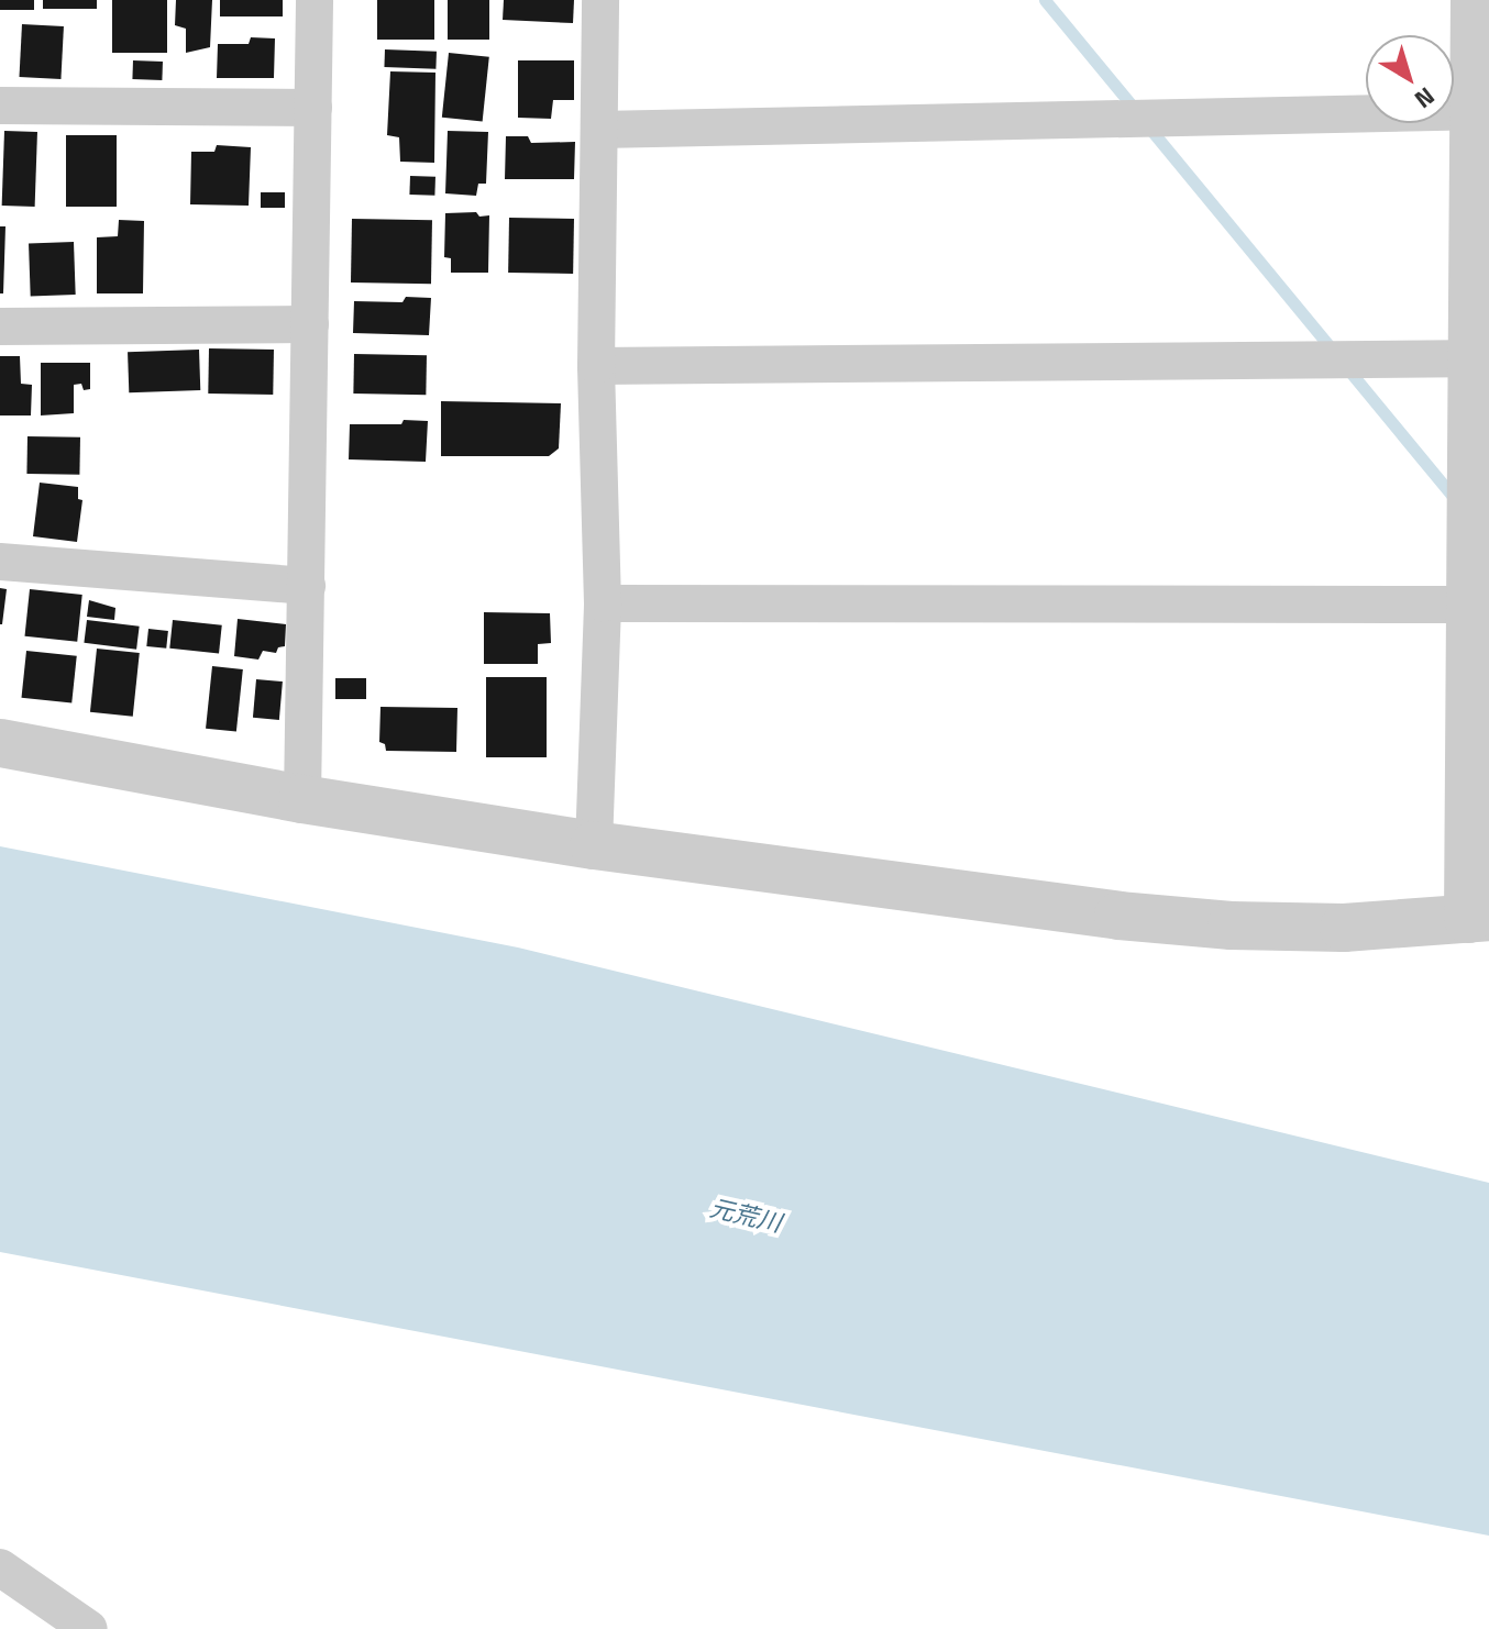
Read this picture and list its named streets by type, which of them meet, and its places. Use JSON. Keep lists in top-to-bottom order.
{
  "water": ["元荒川"],
  "north": "bottom right"
}
